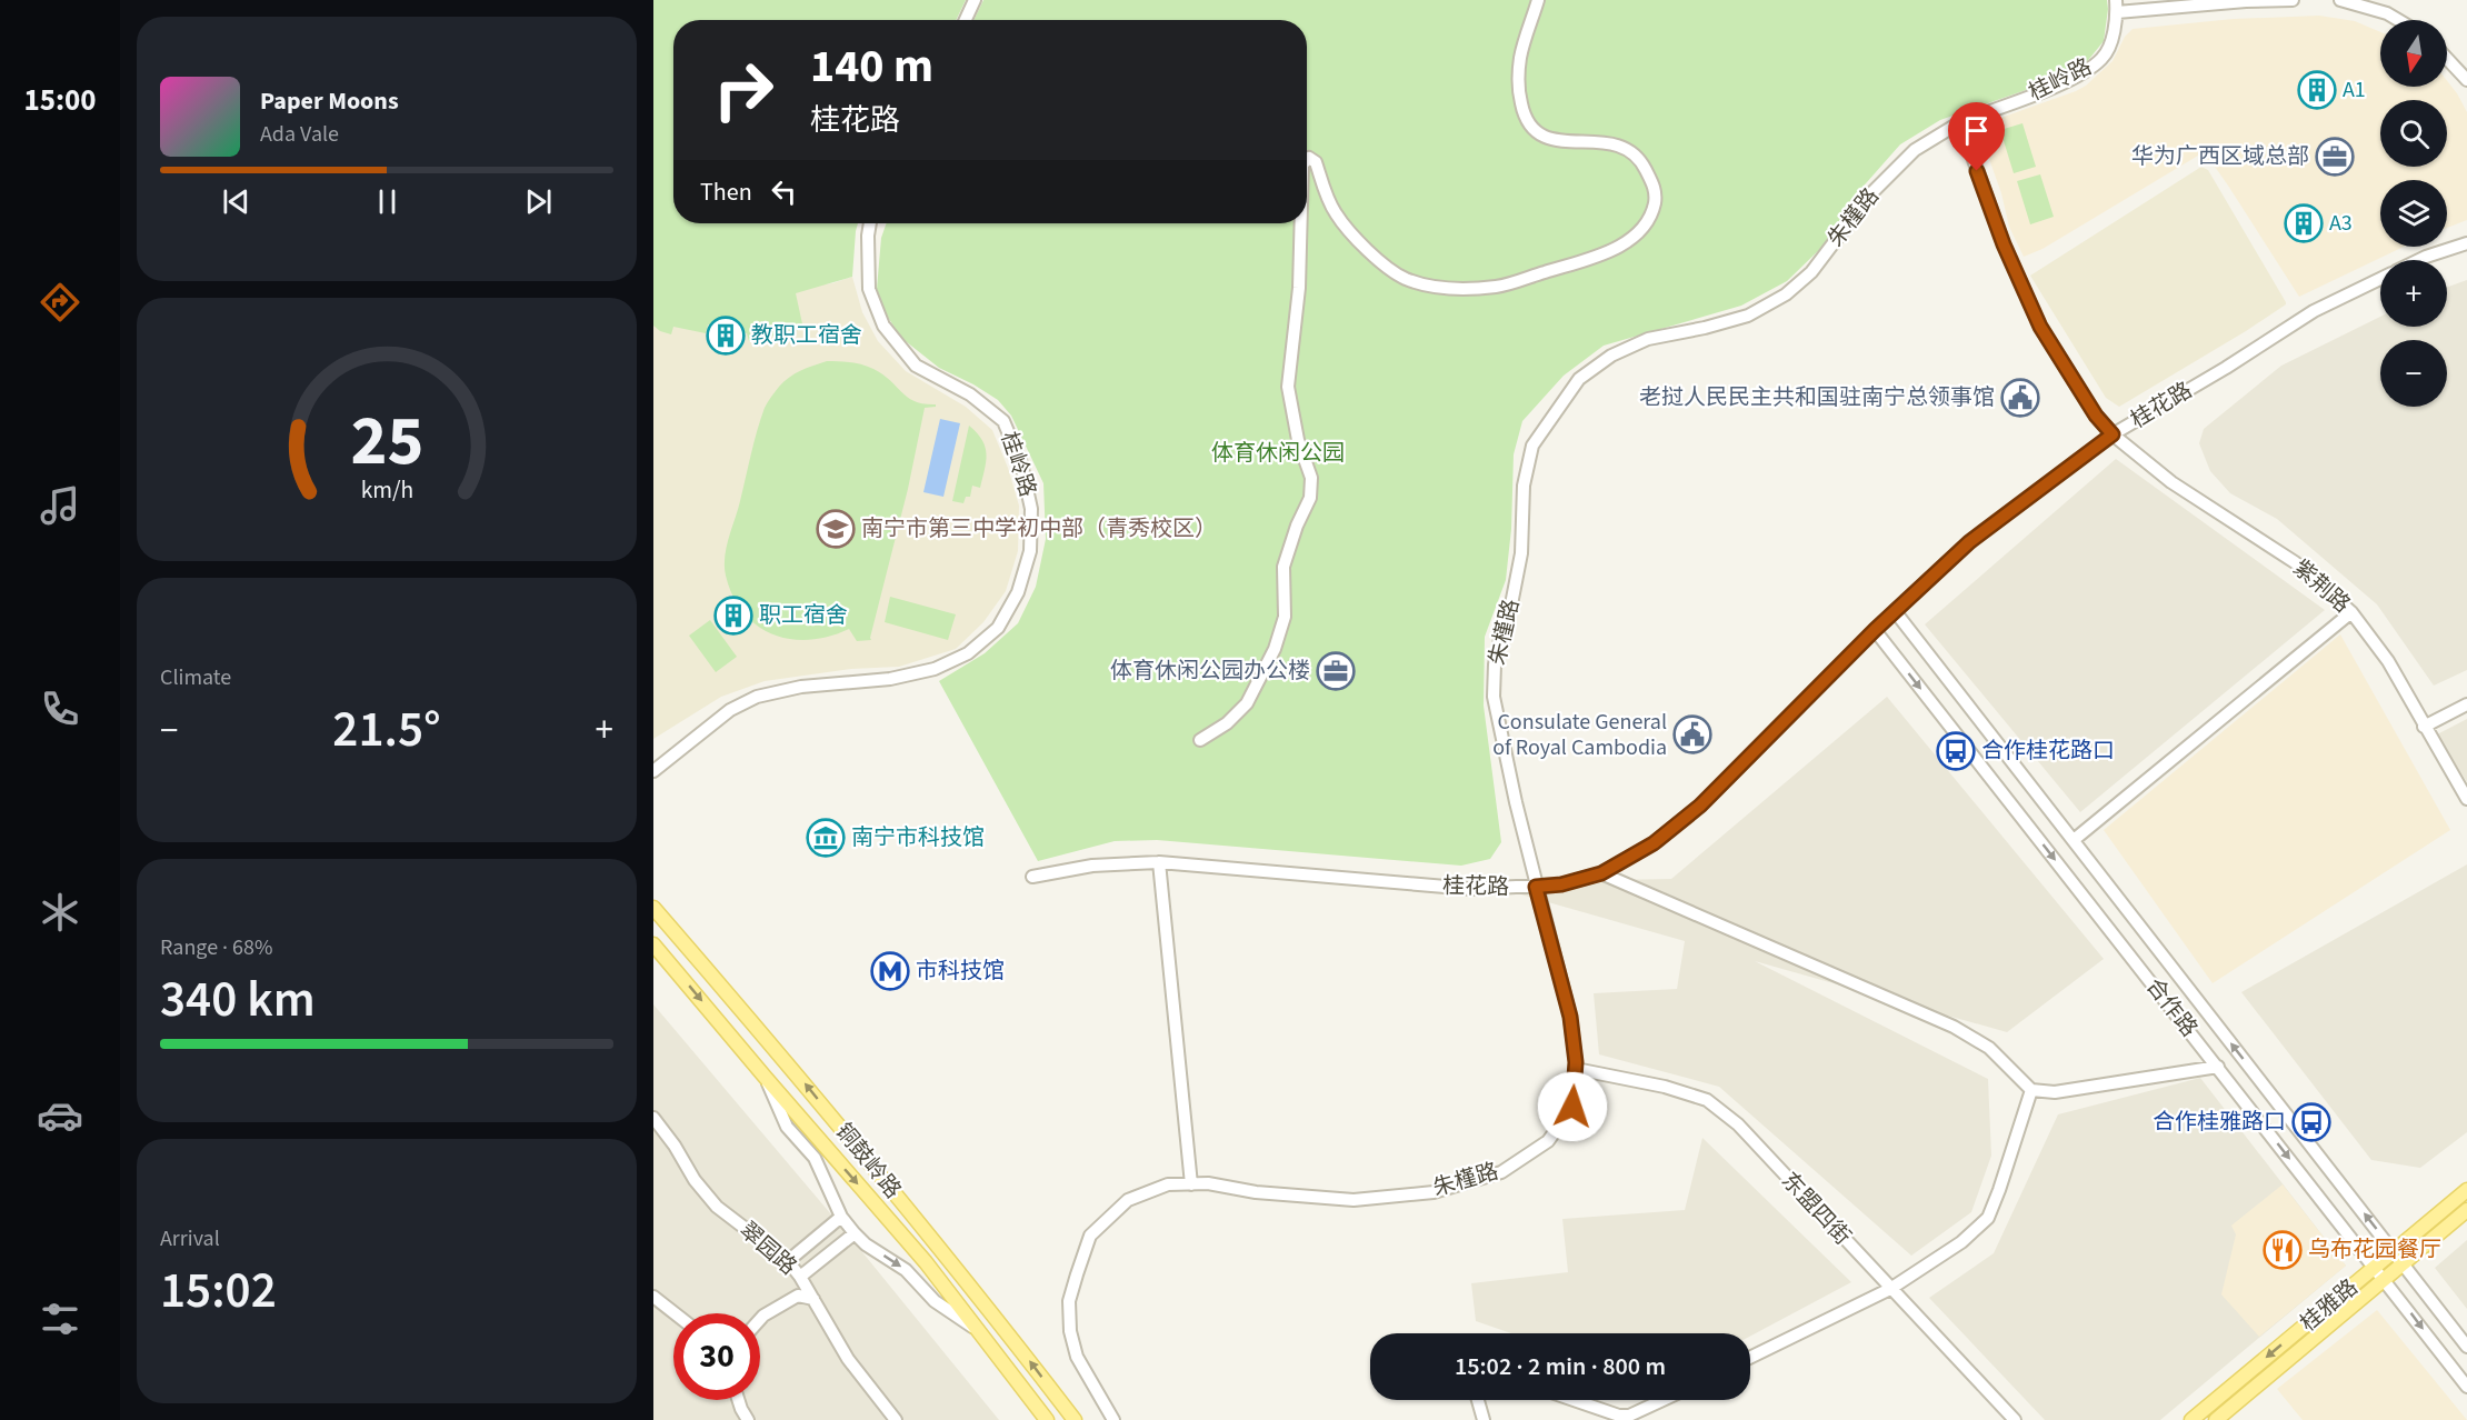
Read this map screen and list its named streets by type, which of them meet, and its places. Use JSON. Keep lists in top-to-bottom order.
{
  "streets": {
    "main road": ["铜鼓岭路", "桂雅路"],
    "street": [
      "桂岭路",
      "朱槿路",
      "桂花路",
      "紫荆路",
      "合作路",
      "东盟四街",
      "翠园路"
    ]
  },
  "crossings": [
    ["桂岭路", "朱槿路"],
    ["朱槿路", "桂花路"],
    ["朱槿路", "东盟四街"],
    ["桂花路", "紫荆路"],
    ["桂花路", "合作路"],
    ["合作路", "桂雅路"]
  ],
  "parks": ["体育休闲公园"],
  "places": {
    "building": [
      "A1",
      "A3",
      "教职工宿舍",
      "职工宿舍"
    ],
    "office": ["华为广西区域总部", "体育休闲公园办公楼"],
    "public building": ["老挝人民民主共和国驻南宁总领事馆", "Consulate General of Royal Cambodia"],
    "school or university": ["南宁市第三中学初中部（青秀校区）"],
    "bus stop": ["合作桂花路口", "合作桂雅路口"],
    "museum": ["南宁市科技馆"],
    "metro station": ["市科技馆"],
    "restaurant": ["乌布花园餐厅"]
  },
  "north": "bottom",
  "page": {
    "tabs": "15:00",
    "map_buttons": ["+", "−"],
    "turn": ["140 m", "桂花路"],
    "song": ["Paper Moons", "Ada Vale"],
    "then": "Then",
    "tile": [
      "Climate",
      ["Range · 68%", "340 km"],
      ["Arrival", "15:02"]
    ],
    "heat": ["−", "21.5°", "+"],
    "limit": "30",
    "trip": "15:02 · 2 min · 800 m",
    "gauge": ["25", "km/h"]
  }
}
